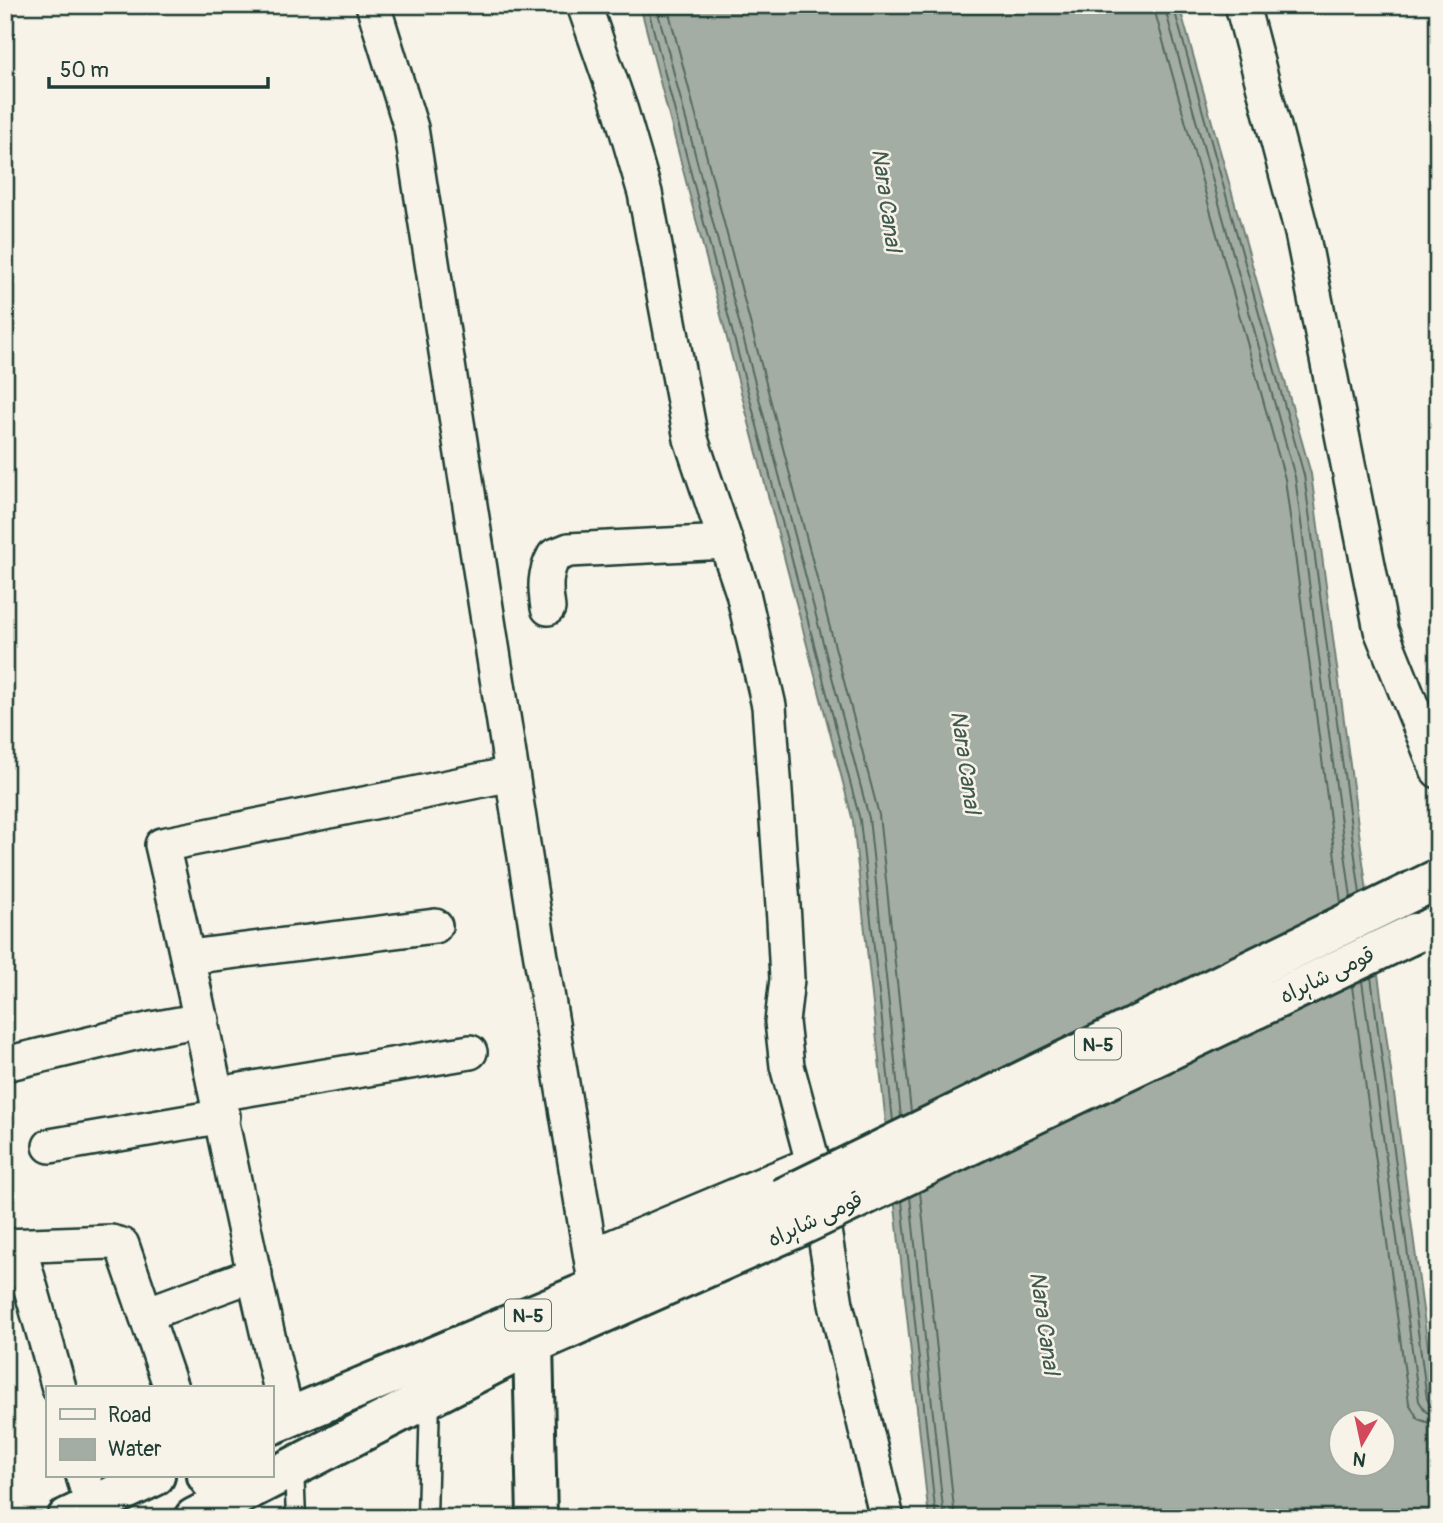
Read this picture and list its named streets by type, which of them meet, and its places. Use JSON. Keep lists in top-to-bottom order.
{
  "streets": {
    "main road": ["قومی شاہراہ", "N-5"]
  },
  "water": ["Nara Canal"],
  "legend": ["Road", "Water"],
  "scale_bar": "50 m",
  "north": "bottom"
}
